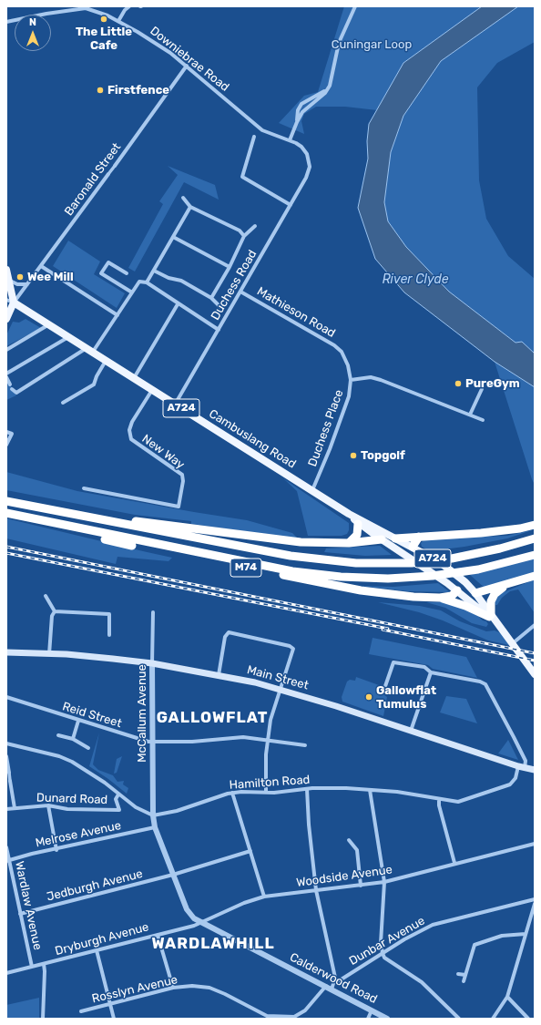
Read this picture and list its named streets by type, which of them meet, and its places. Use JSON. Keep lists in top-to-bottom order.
{
  "streets": {
    "highway": ["M74"],
    "main road": ["A724", "Cambuslang Road", "Main Street"],
    "street": [
      "Downiebrae Road",
      "Baronald Street",
      "Duchess Road",
      "Mathieson Road",
      "Duchess Place",
      "New Way",
      "McCallum Avenue",
      "Reid Street",
      "Hamilton Road",
      "Dunard Road",
      "Melrose Avenue",
      "Woodside Avenue",
      "Jedburgh Avenue",
      "Wardlaw Avenue",
      "Dryburgh Avenue",
      "Dunbar Avenue",
      "Calderwood Road",
      "Rosslyn Avenue"
    ]
  },
  "crossings": [
    ["Downiebrae Road", "Baronald Street"],
    ["Downiebrae Road", "Duchess Road"],
    ["Baronald Street", "Cambuslang Road"],
    ["Duchess Road", "Mathieson Road"],
    ["Duchess Road", "Cambuslang Road"],
    ["Mathieson Road", "Duchess Place"],
    ["Duchess Place", "Cambuslang Road"],
    ["Cambuslang Road", "New Way"],
    ["Cambuslang Road", "M74"],
    ["Main Street", "McCallum Avenue"],
    ["Main Street", "Hamilton Road"],
    ["McCallum Avenue", "Reid Street"],
    ["McCallum Avenue", "Hamilton Road"],
    ["McCallum Avenue", "Calderwood Road"],
    ["Hamilton Road", "Calderwood Road"],
    ["Melrose Avenue", "Wardlaw Avenue"],
    ["Melrose Avenue", "Calderwood Road"],
    ["Woodside Avenue", "Dryburgh Avenue"],
    ["Woodside Avenue", "Calderwood Road"],
    ["Jedburgh Avenue", "Wardlaw Avenue"],
    ["Jedburgh Avenue", "Calderwood Road"],
    ["Wardlaw Avenue", "Dryburgh Avenue"],
    ["Dryburgh Avenue", "Calderwood Road"],
    ["Calderwood Road", "Rosslyn Avenue"]
  ],
  "districts": ["GALLOWFLAT", "WARDLAWHILL"],
  "water": ["River Clyde"],
  "parks": ["Cuningar Loop"],
  "places": [
    "The Little Cafe",
    "Firstfence",
    "Wee Mill",
    "PureGym",
    "Topgolf",
    "Gallowflat Tumulus"
  ],
  "north": "top"
}
